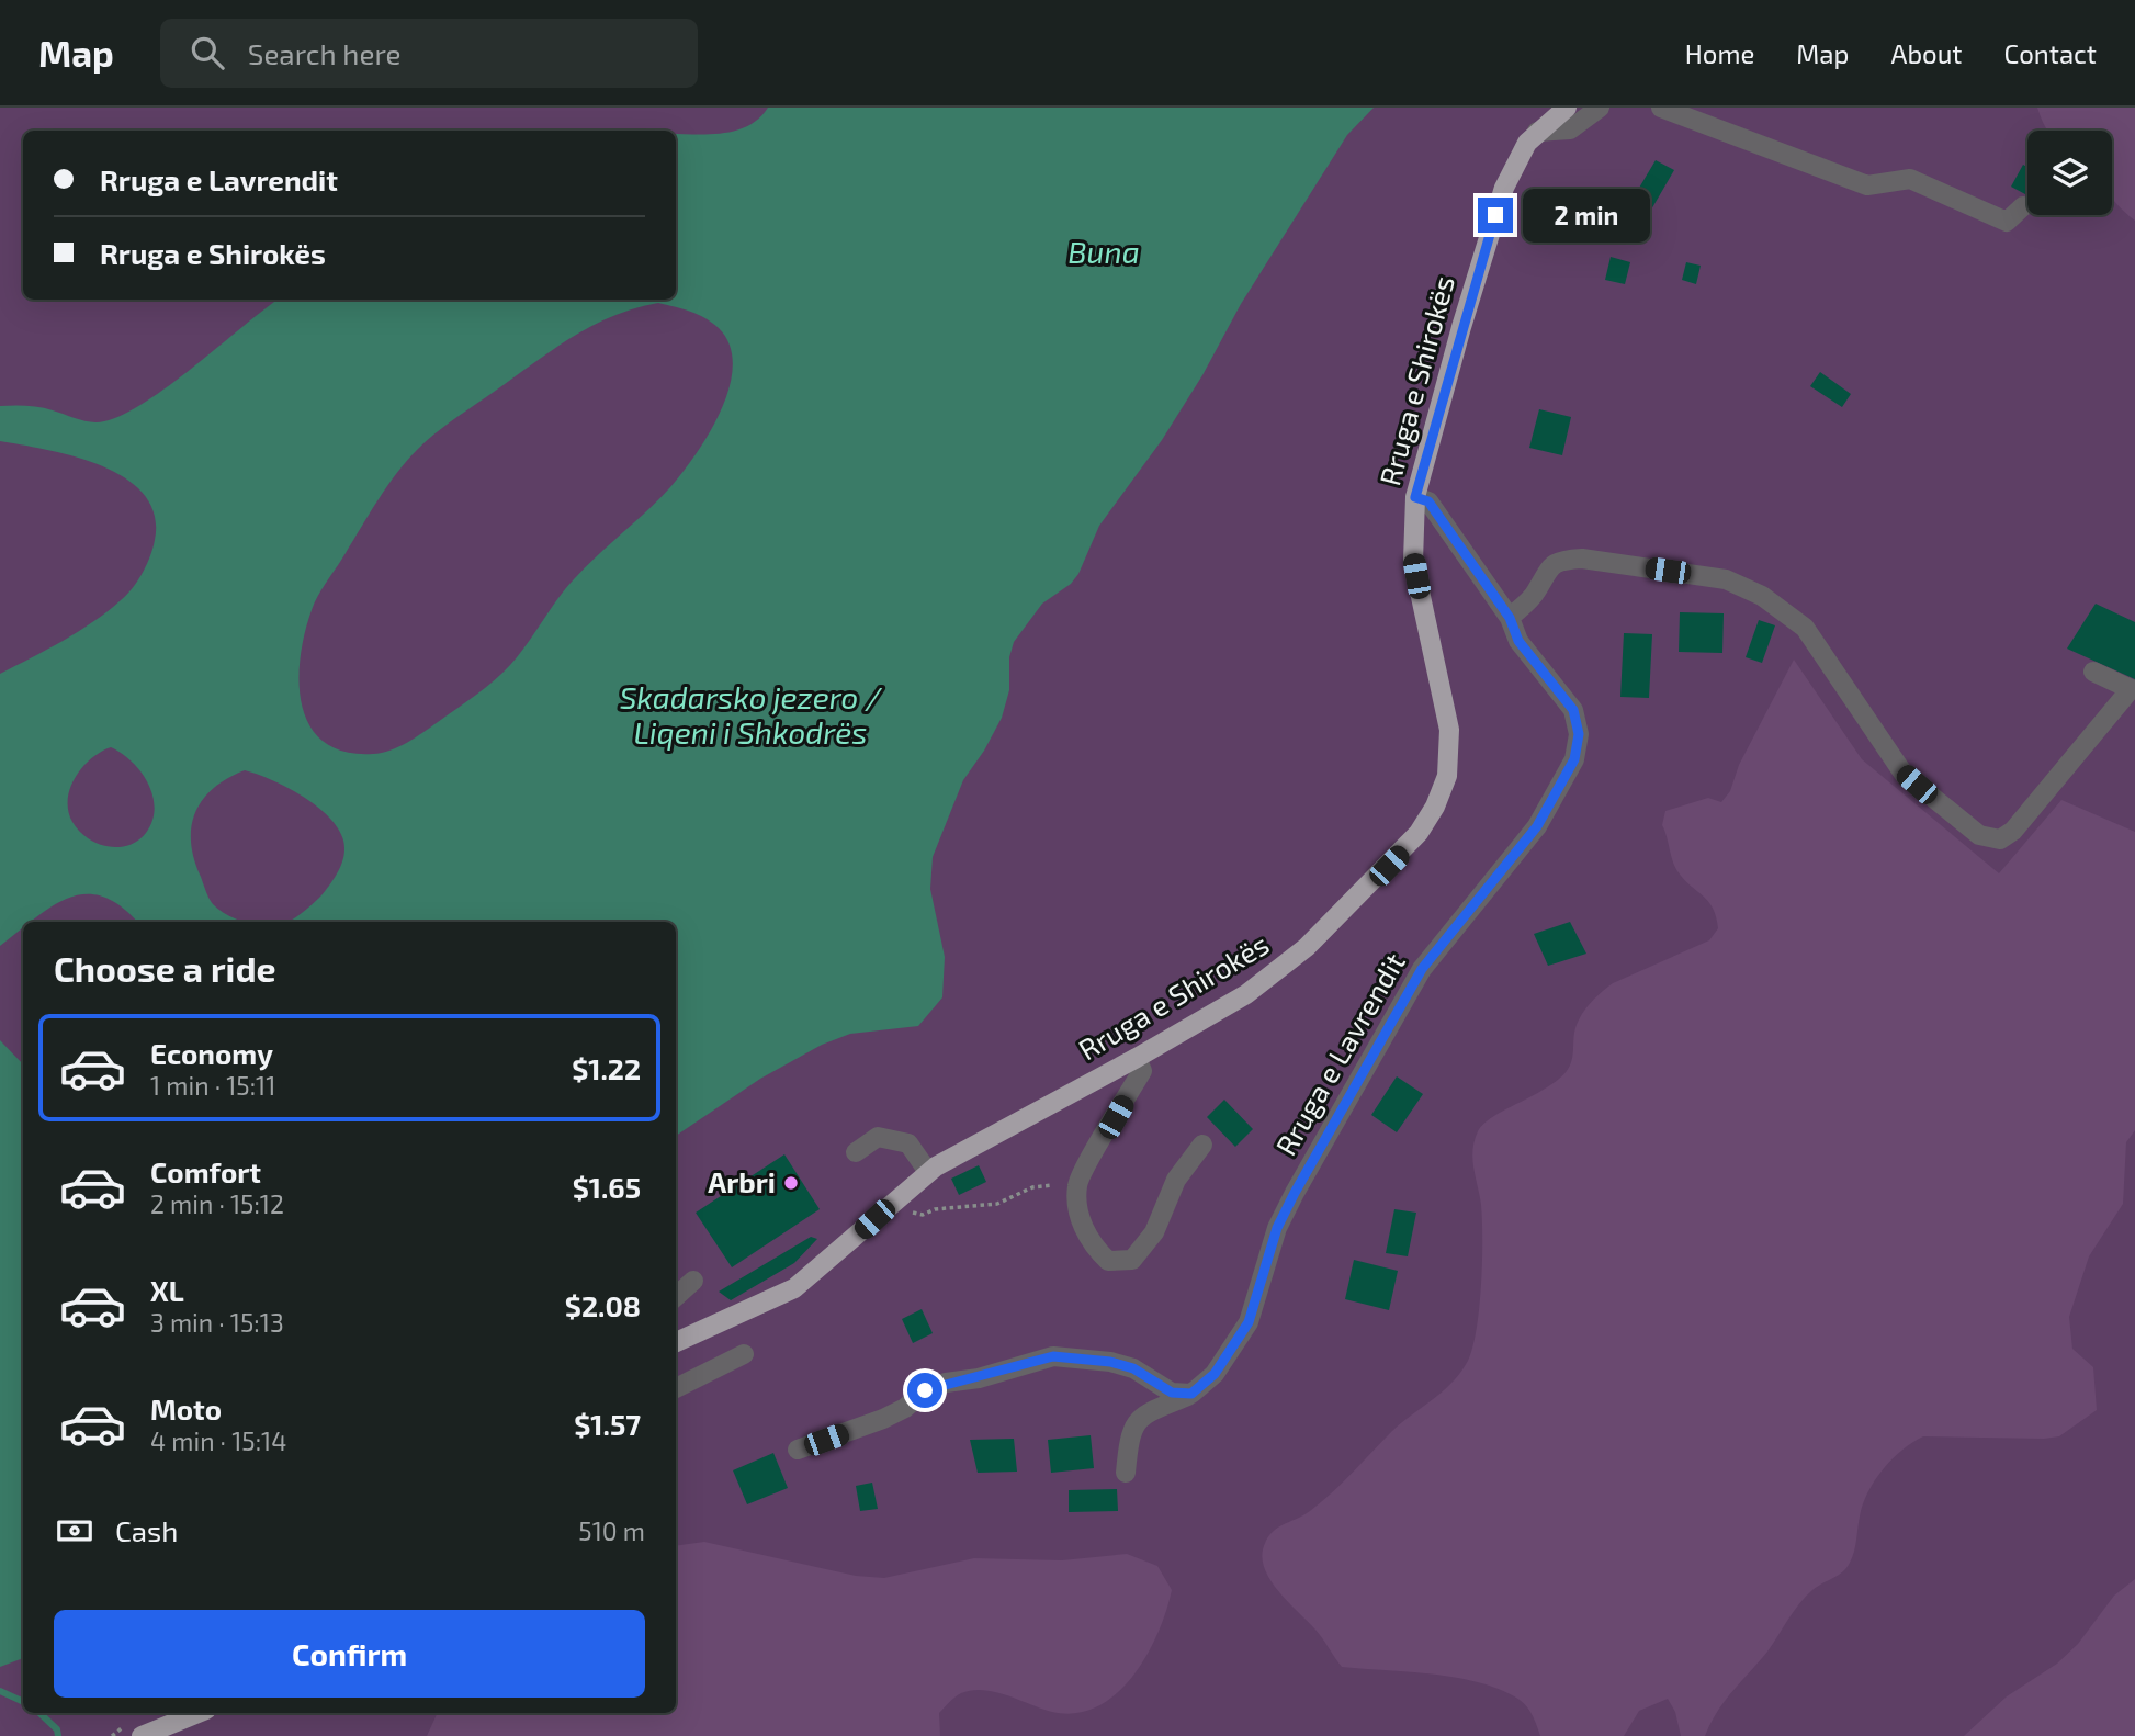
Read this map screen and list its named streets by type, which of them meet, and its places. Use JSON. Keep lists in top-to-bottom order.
{
  "streets": {
    "main road": ["Rruga e Shirokës"],
    "street": ["Rruga e Lavrendit"]
  },
  "crossings": [
    ["Rruga e Shirokës", "Rruga e Lavrendit"]
  ],
  "water": ["Buna", "Skadarsko jezero / Liqeni i Shkodrës"],
  "places": ["Arbri"],
  "page": {
    "header": "Map",
    "search": "Search here",
    "nav": [
      "Home",
      "Map",
      "About",
      "Contact"
    ],
    "banner": ["Rruga e Lavrendit", "Rruga e Shirokës"],
    "bubble": "2 min",
    "heading": "Choose a ride",
    "list": [
      {
        "name": "Economy",
        "note": "1 min · 15:11",
        "value": "$1.22"
      },
      {
        "name": "Comfort",
        "note": "2 min · 15:12",
        "value": "$1.65"
      },
      {
        "name": "XL",
        "note": "3 min · 15:13",
        "value": "$2.08"
      },
      {
        "name": "Moto",
        "note": "4 min · 15:14",
        "value": "$1.57"
      }
    ],
    "pay": ["Cash", "510 m"],
    "buttons": "Confirm"
  }
}
